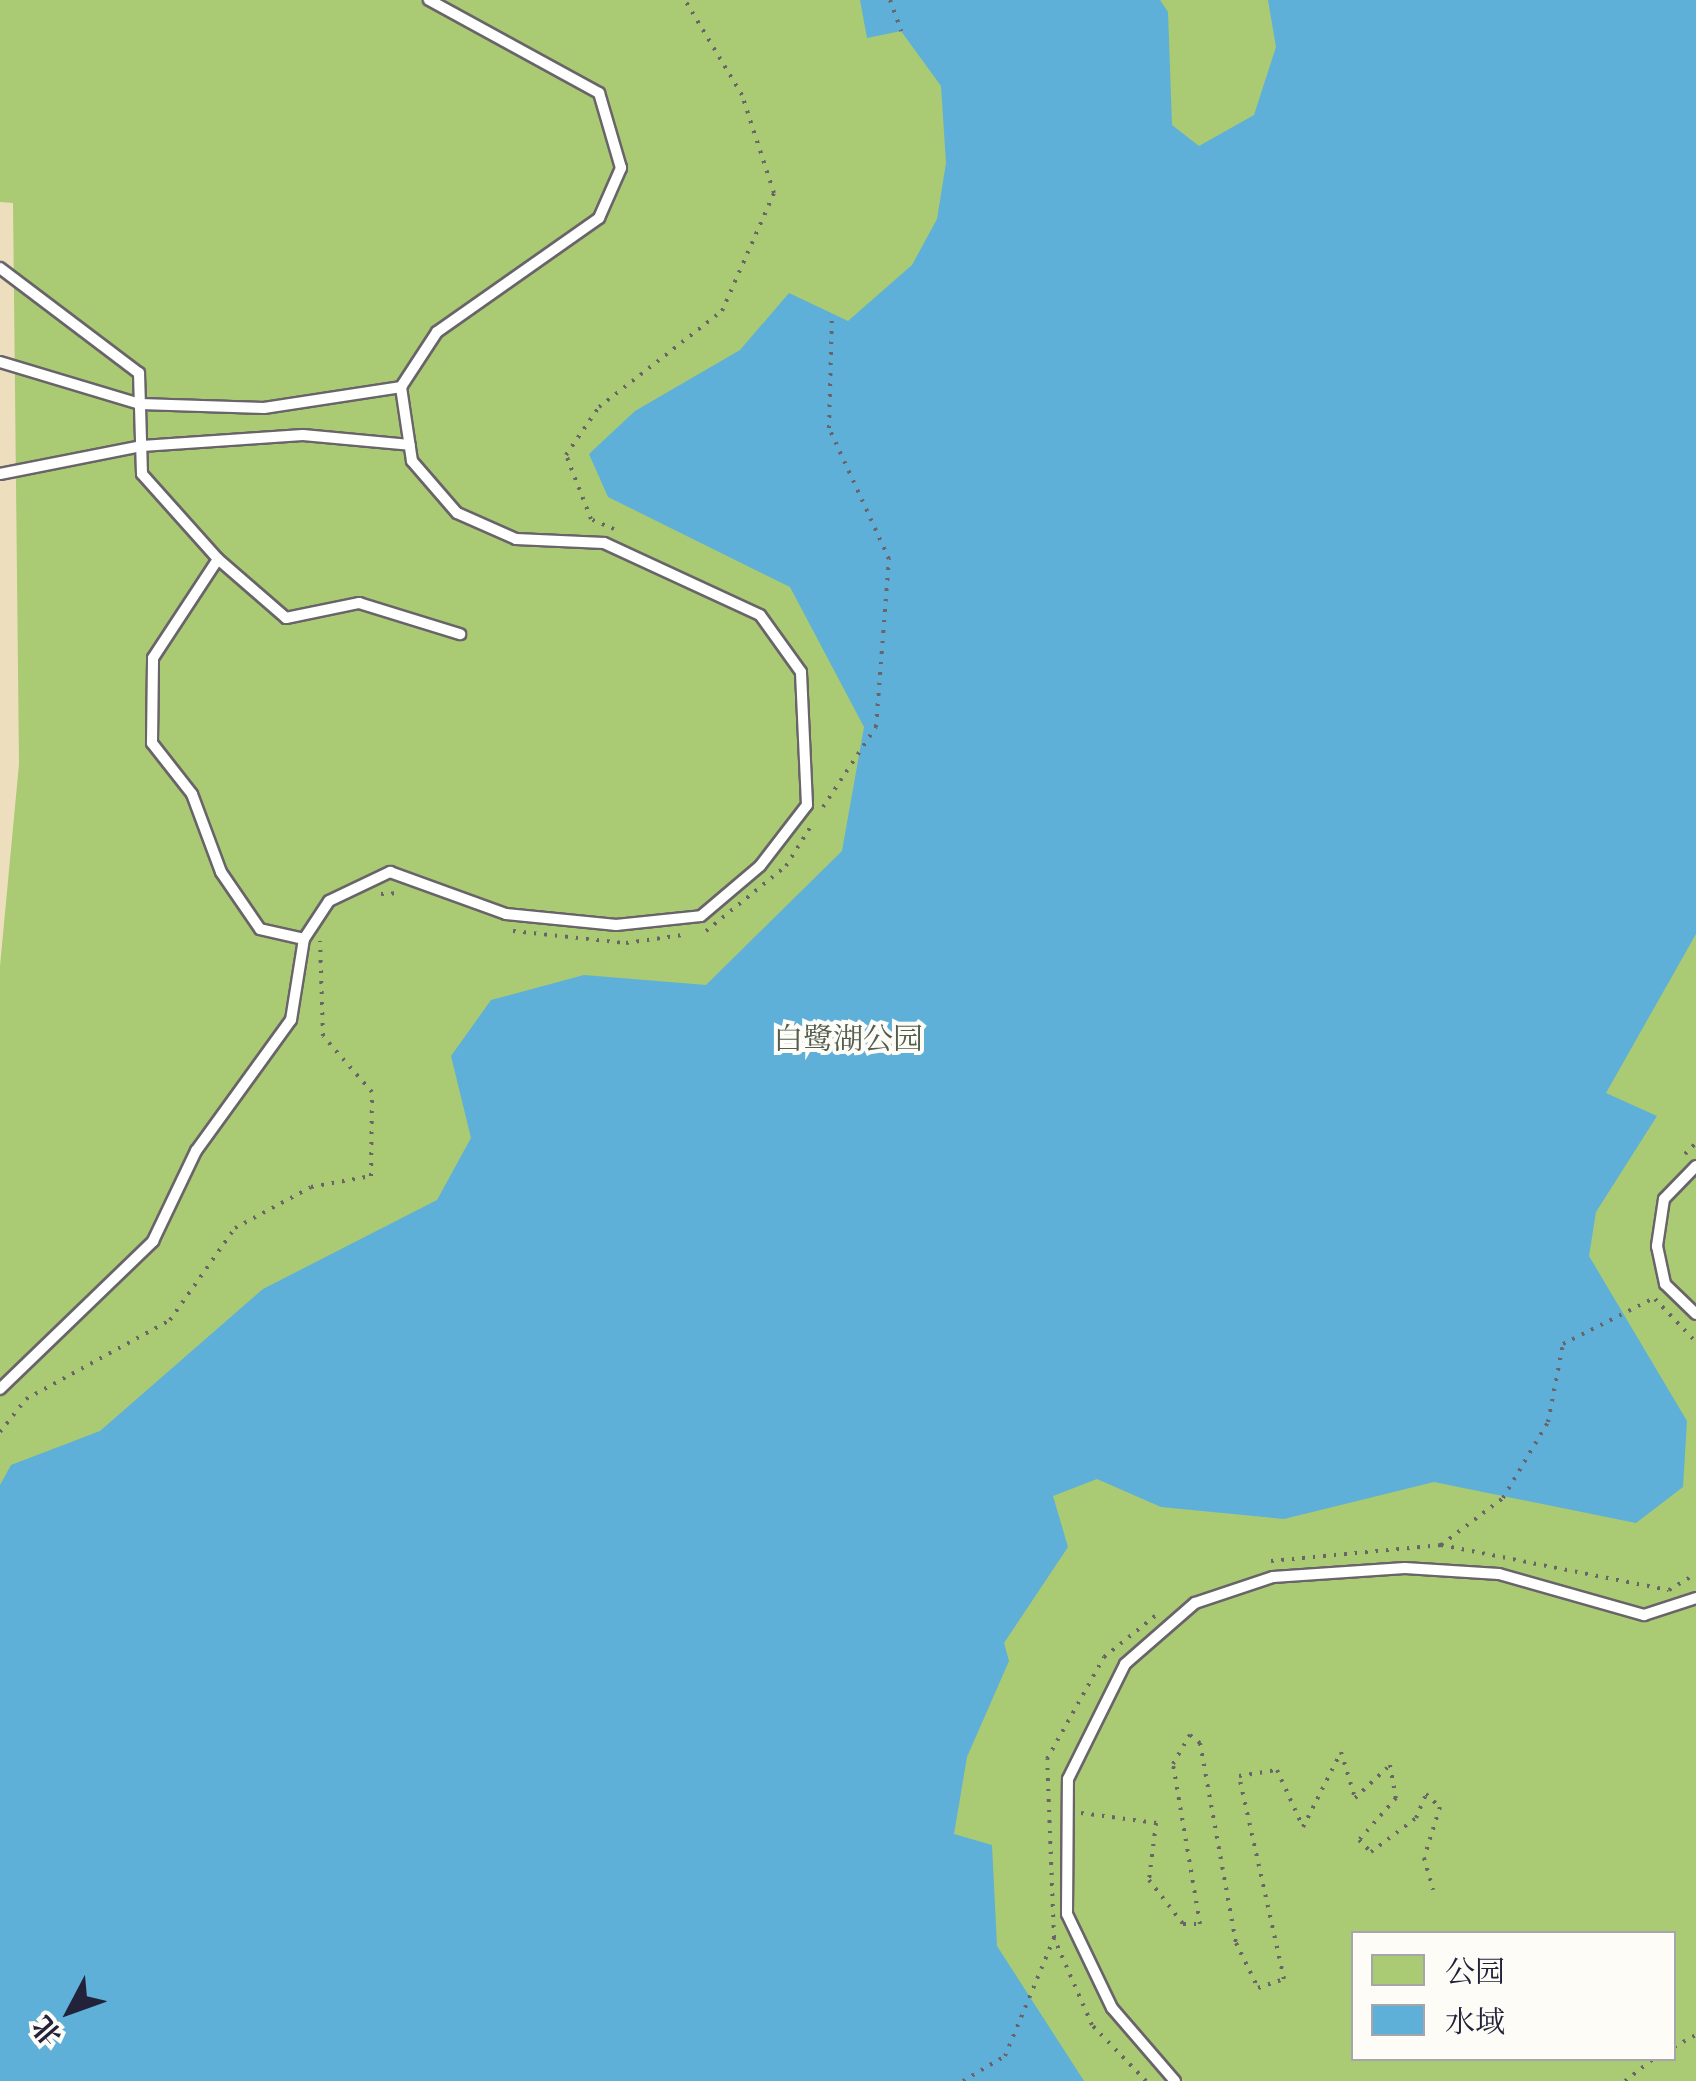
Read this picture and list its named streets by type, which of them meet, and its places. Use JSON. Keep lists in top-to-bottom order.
{
  "parks": ["白鹭湖公园"],
  "legend": ["公园", "水域"],
  "north": "bottom left"
}
